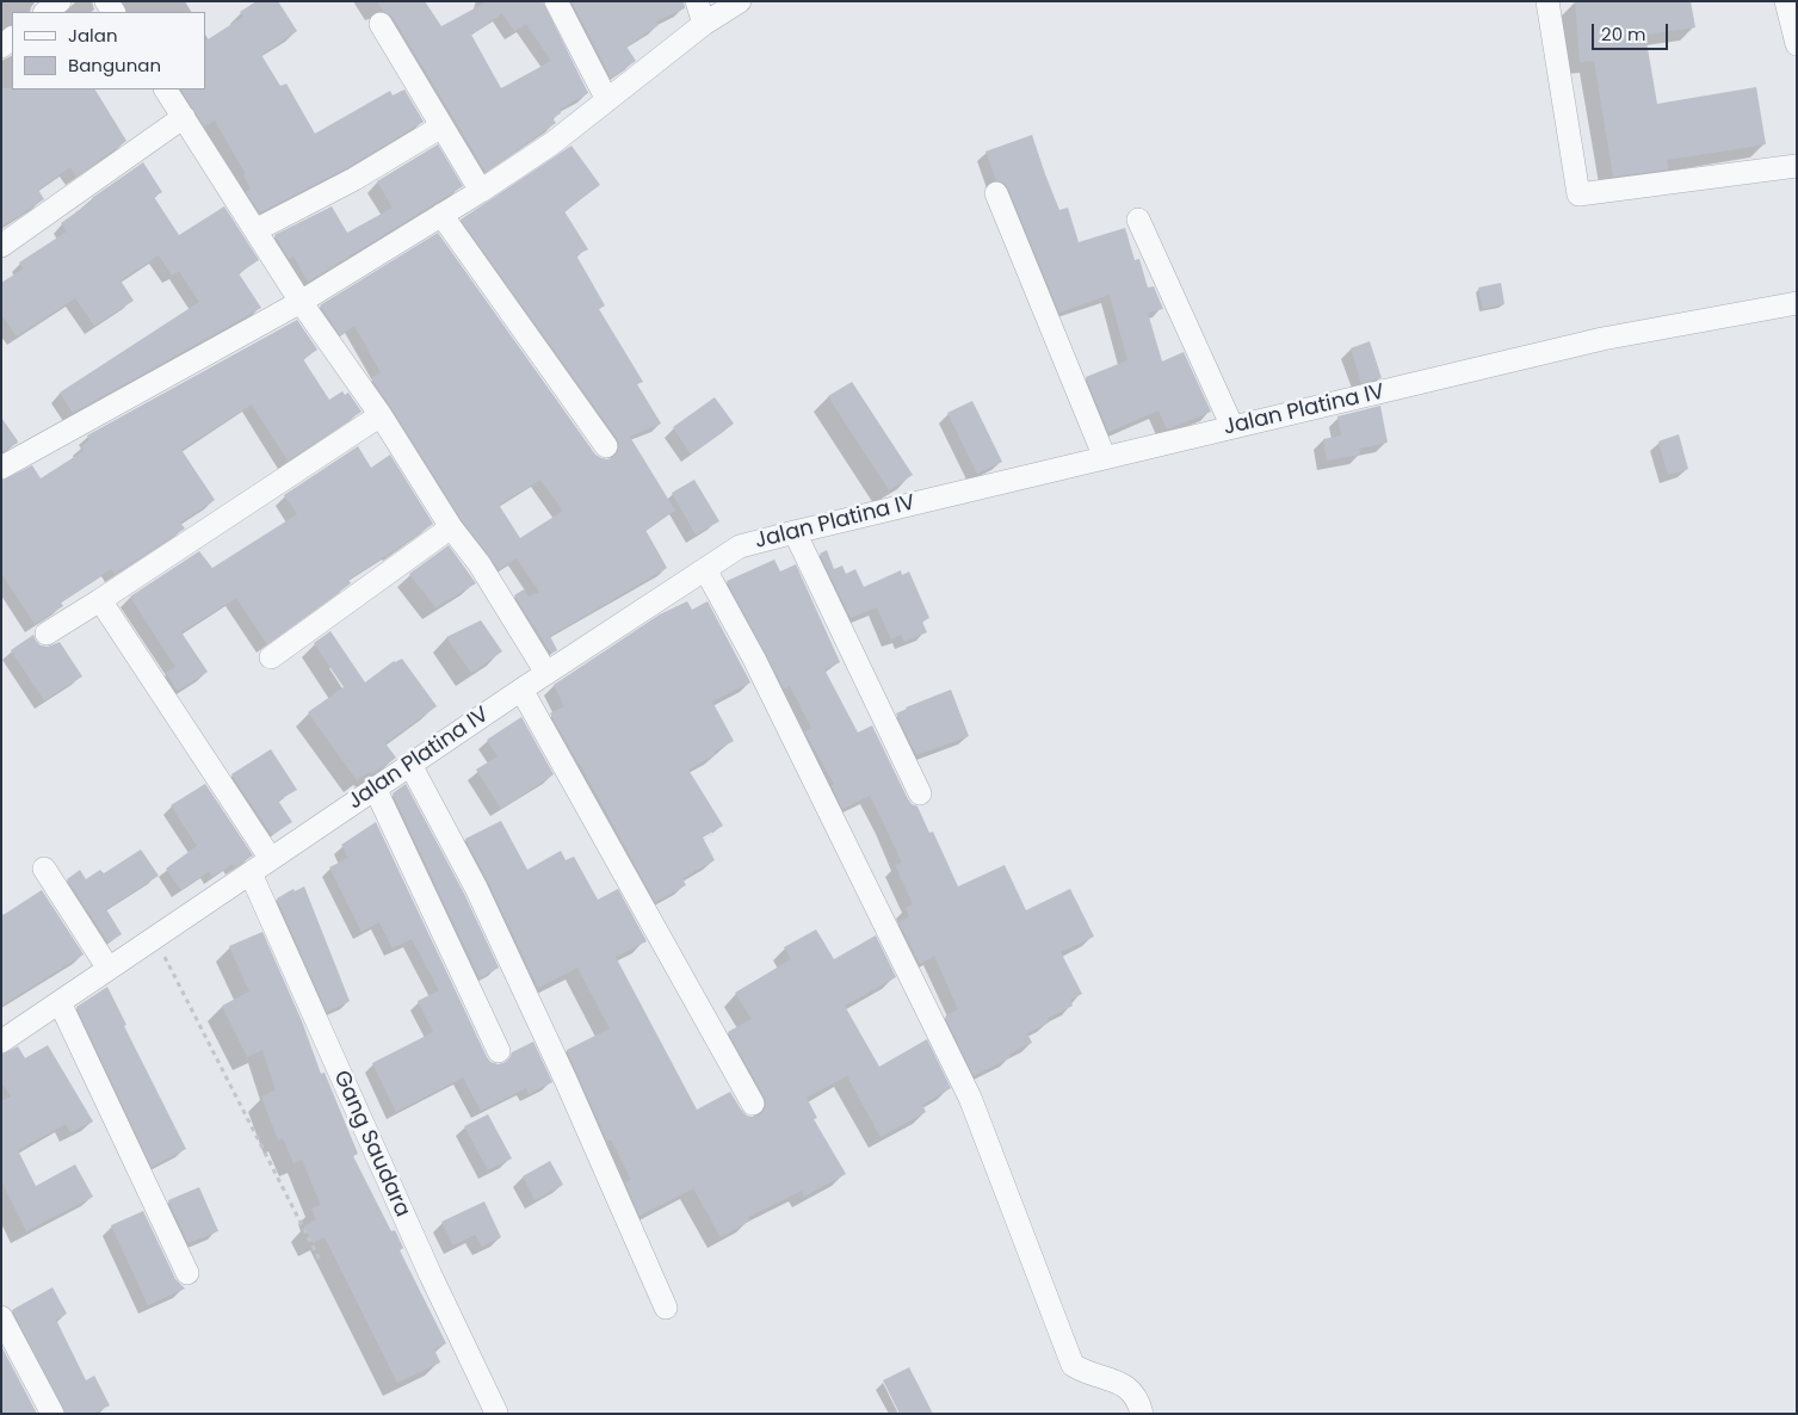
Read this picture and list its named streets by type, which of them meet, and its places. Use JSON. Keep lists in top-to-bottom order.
{
  "streets": {
    "street": ["Jalan Platina IV", "Gang Saudara"]
  },
  "crossings": [
    ["Jalan Platina IV", "Gang Saudara"]
  ],
  "legend": ["Jalan", "Bangunan"],
  "scale_bar": "20 m"
}
